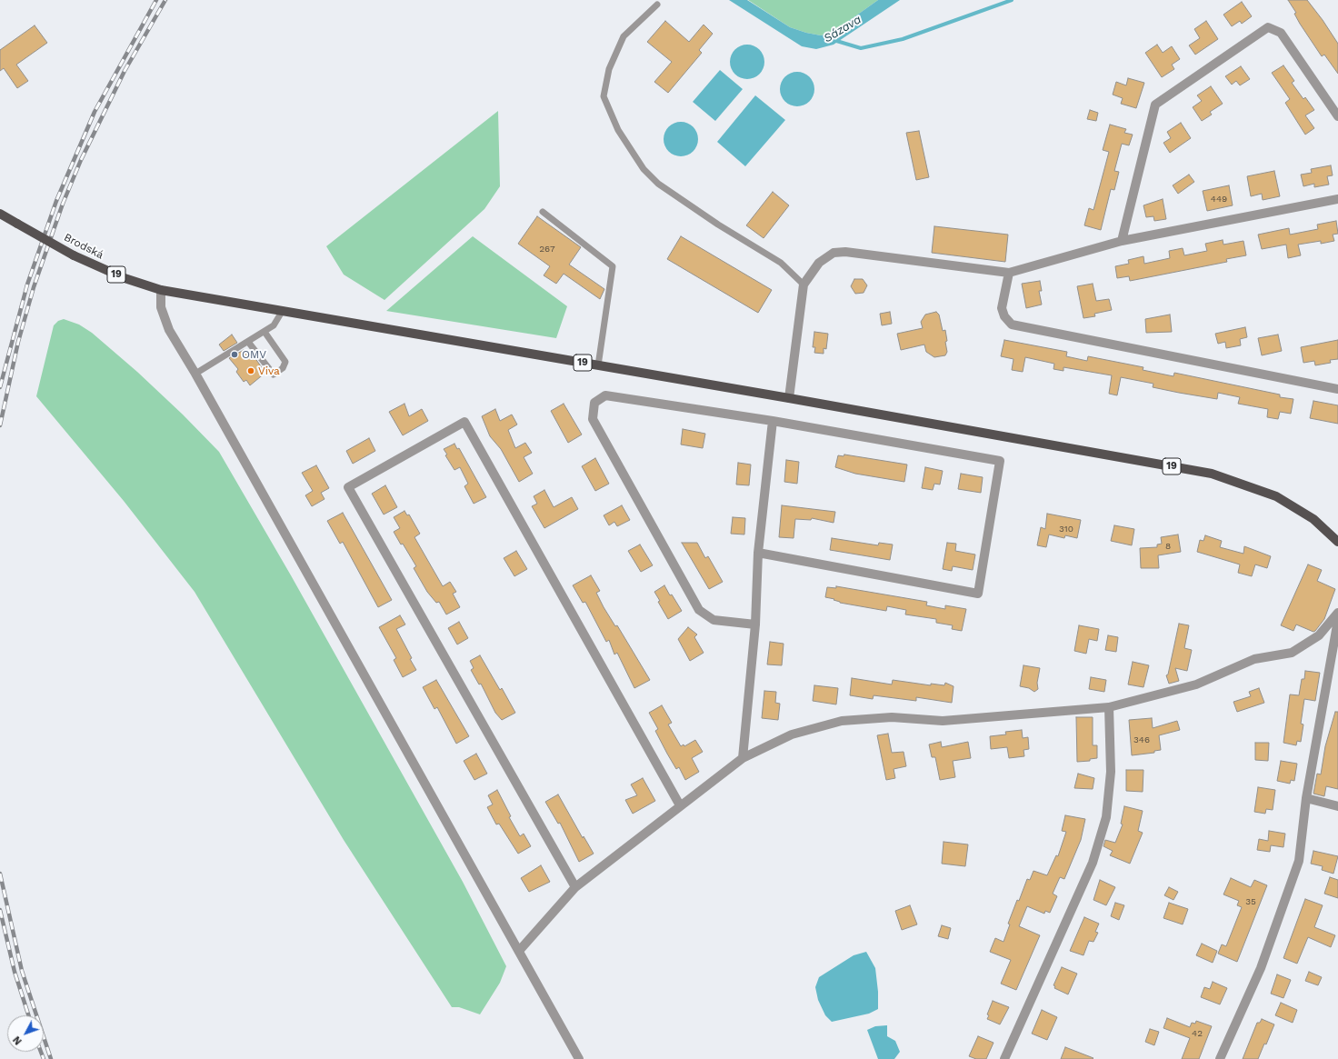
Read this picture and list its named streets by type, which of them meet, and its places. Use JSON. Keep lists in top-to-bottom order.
{
  "streets": {
    "main road": ["Brodská", "19"]
  },
  "crossings": [
    ["Brodská", "19"]
  ],
  "water": ["Sázava"],
  "places": ["OMV", "Viva"],
  "house_numbers": [
    "449",
    "267",
    "310",
    "8",
    "346",
    "35",
    "42"
  ],
  "north": "bottom left"
}
